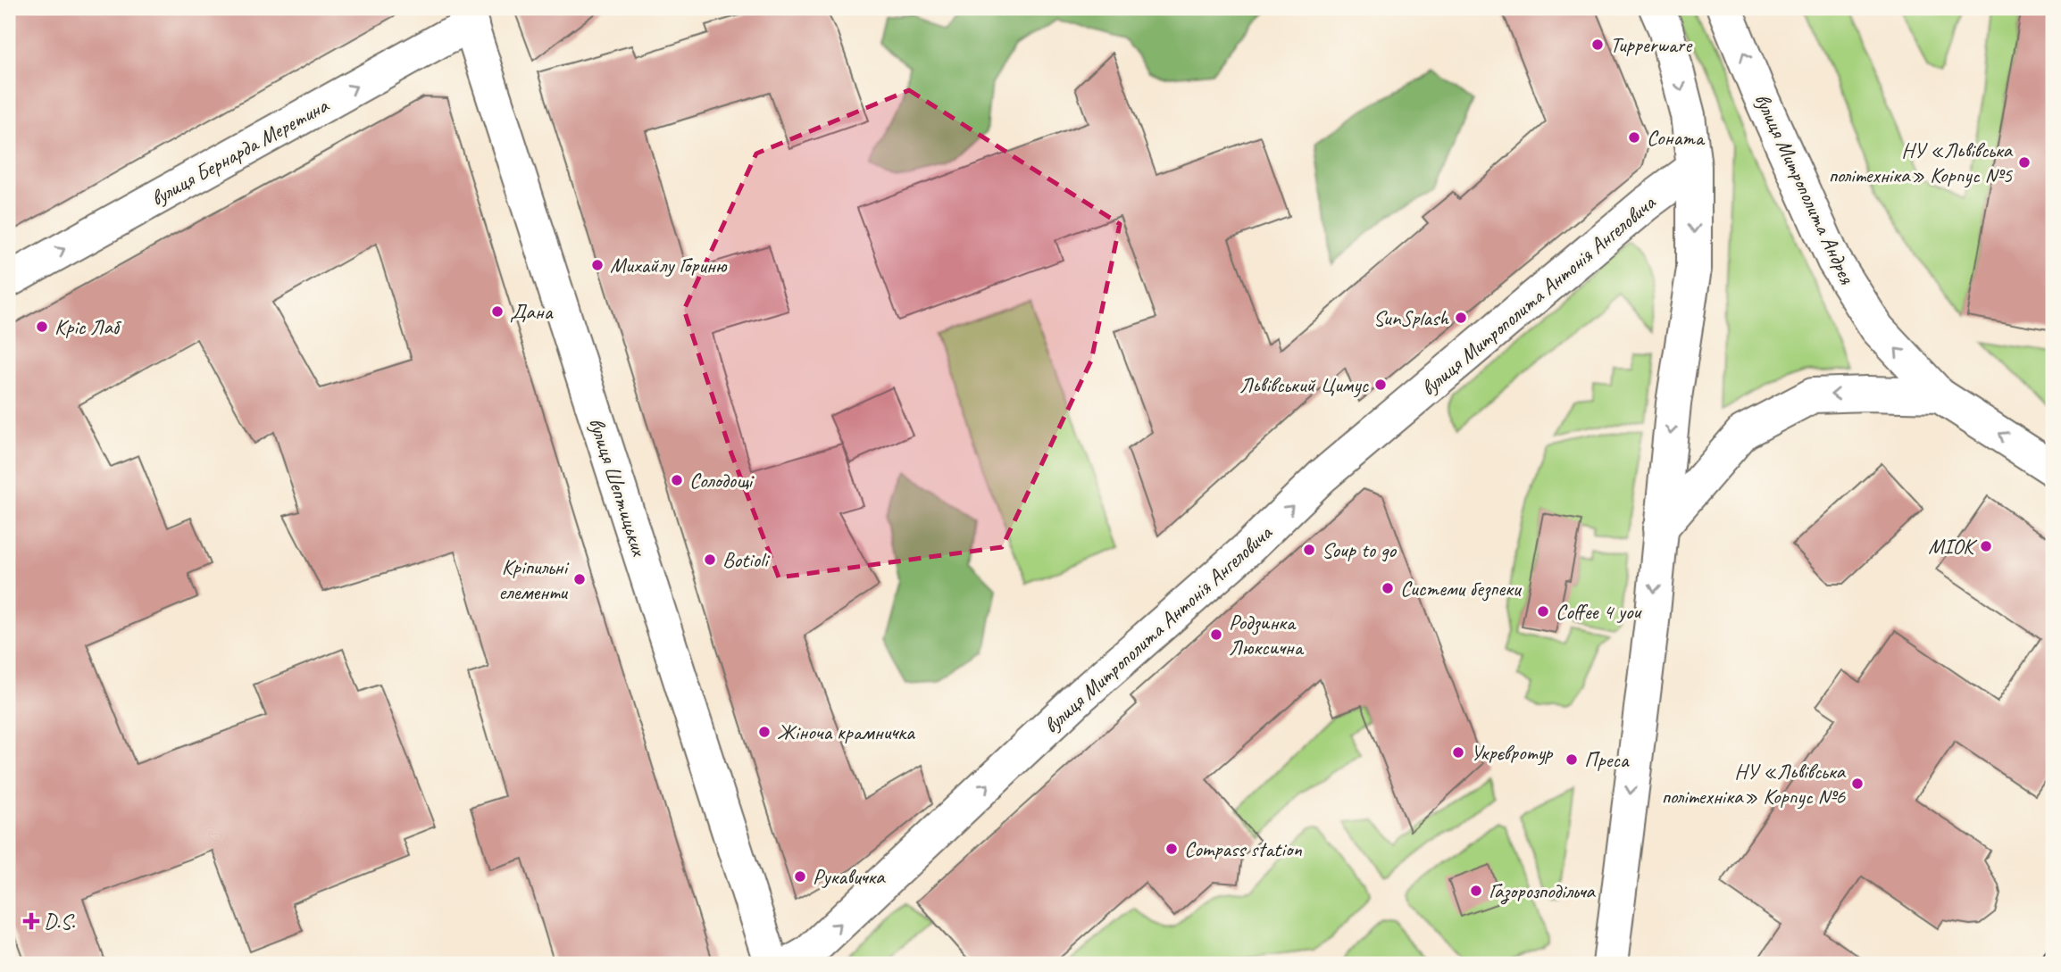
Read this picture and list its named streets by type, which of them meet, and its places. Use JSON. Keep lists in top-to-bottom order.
{
  "streets": {
    "street": [
      "вулиця Бернарда Меретина",
      "вулиця Митрополита Андрея",
      "вулиця Митрополита Антонія Ангеловича",
      "вулиця Шептицьких"
    ]
  },
  "crossings": [
    ["вулиця Бернарда Меретина", "вулиця Шептицьких"]
  ],
  "one_way": ["вулиця Бернарда Меретина", "вулиця Митрополита Андрея"],
  "places": {
    "other": [
      "Tupperware",
      "Соната",
      "НУ «Львівська політехніка» Корпус №5",
      "Михайлу Гориню",
      "Дана",
      "SunSplash",
      "Кріс Лаб",
      "Львівський Цимус",
      "Солодощі",
      "МІОК",
      "Soup to go",
      "Botioli",
      "Кріпильні елементи",
      "Системи безпеки",
      "Coffee 4 you",
      "Родзинка Люксична",
      "Жіноча крамничка",
      "Укрєвротур",
      "Преса",
      "НУ «Львівська політехніка» Корпус №6",
      "Compass station",
      "Рукавичка",
      "Газорозподільча"
    ],
    "health": ["D.S."]
  }
}
